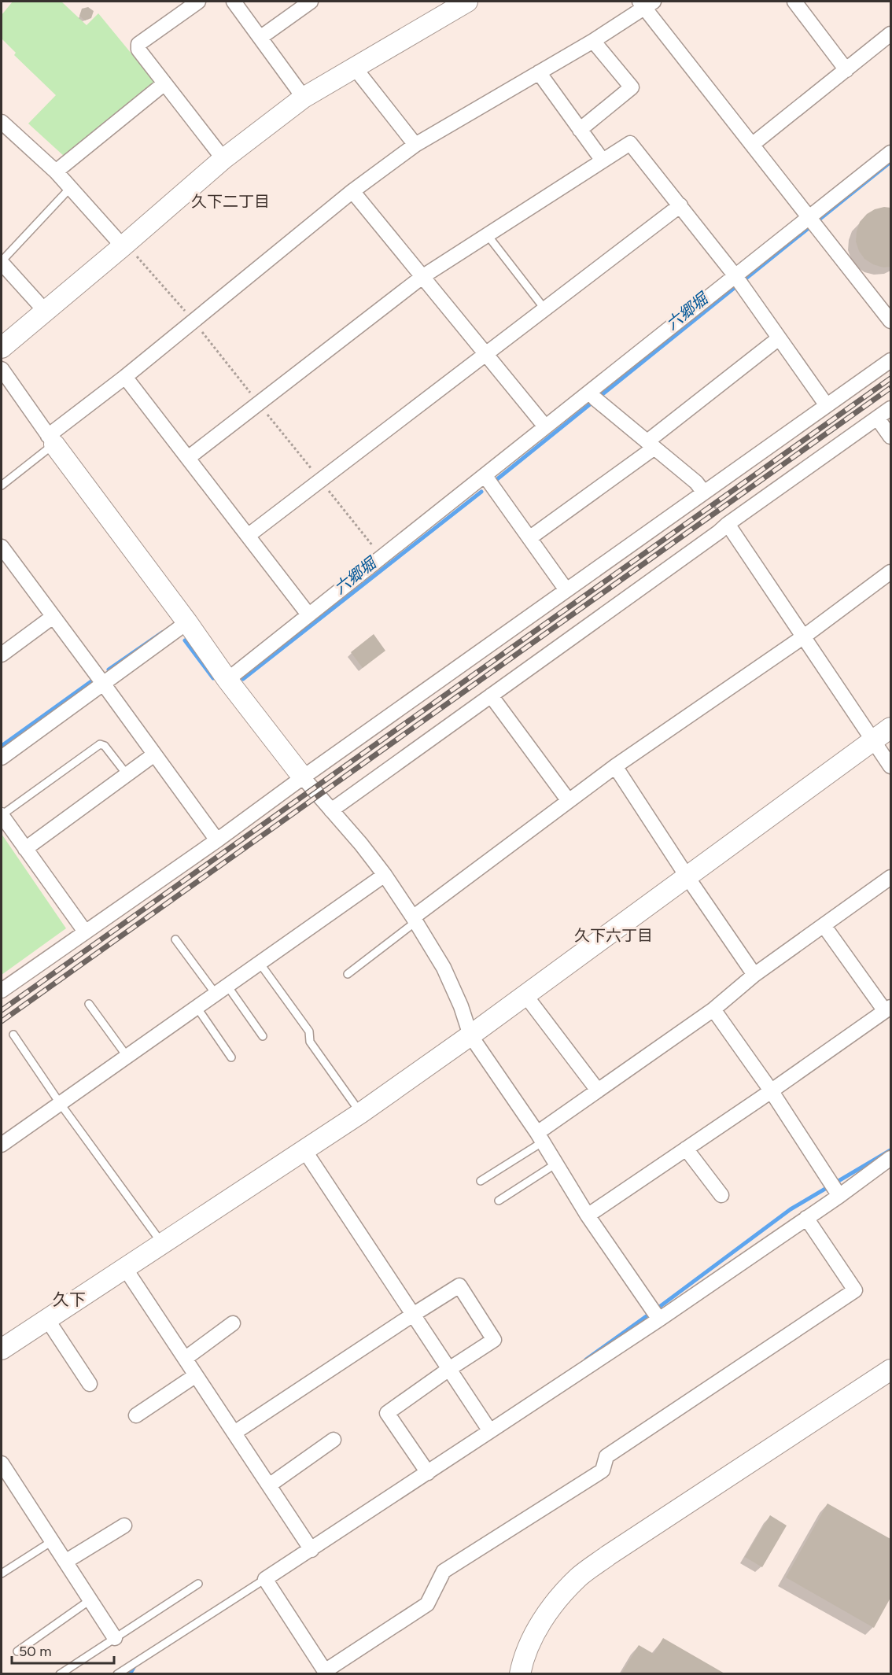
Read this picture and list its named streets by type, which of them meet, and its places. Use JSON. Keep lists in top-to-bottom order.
{
  "districts": ["久下二丁目", "久下六丁目", "久下"],
  "water": ["六郷堀"],
  "scale_bar": "50 m"
}
